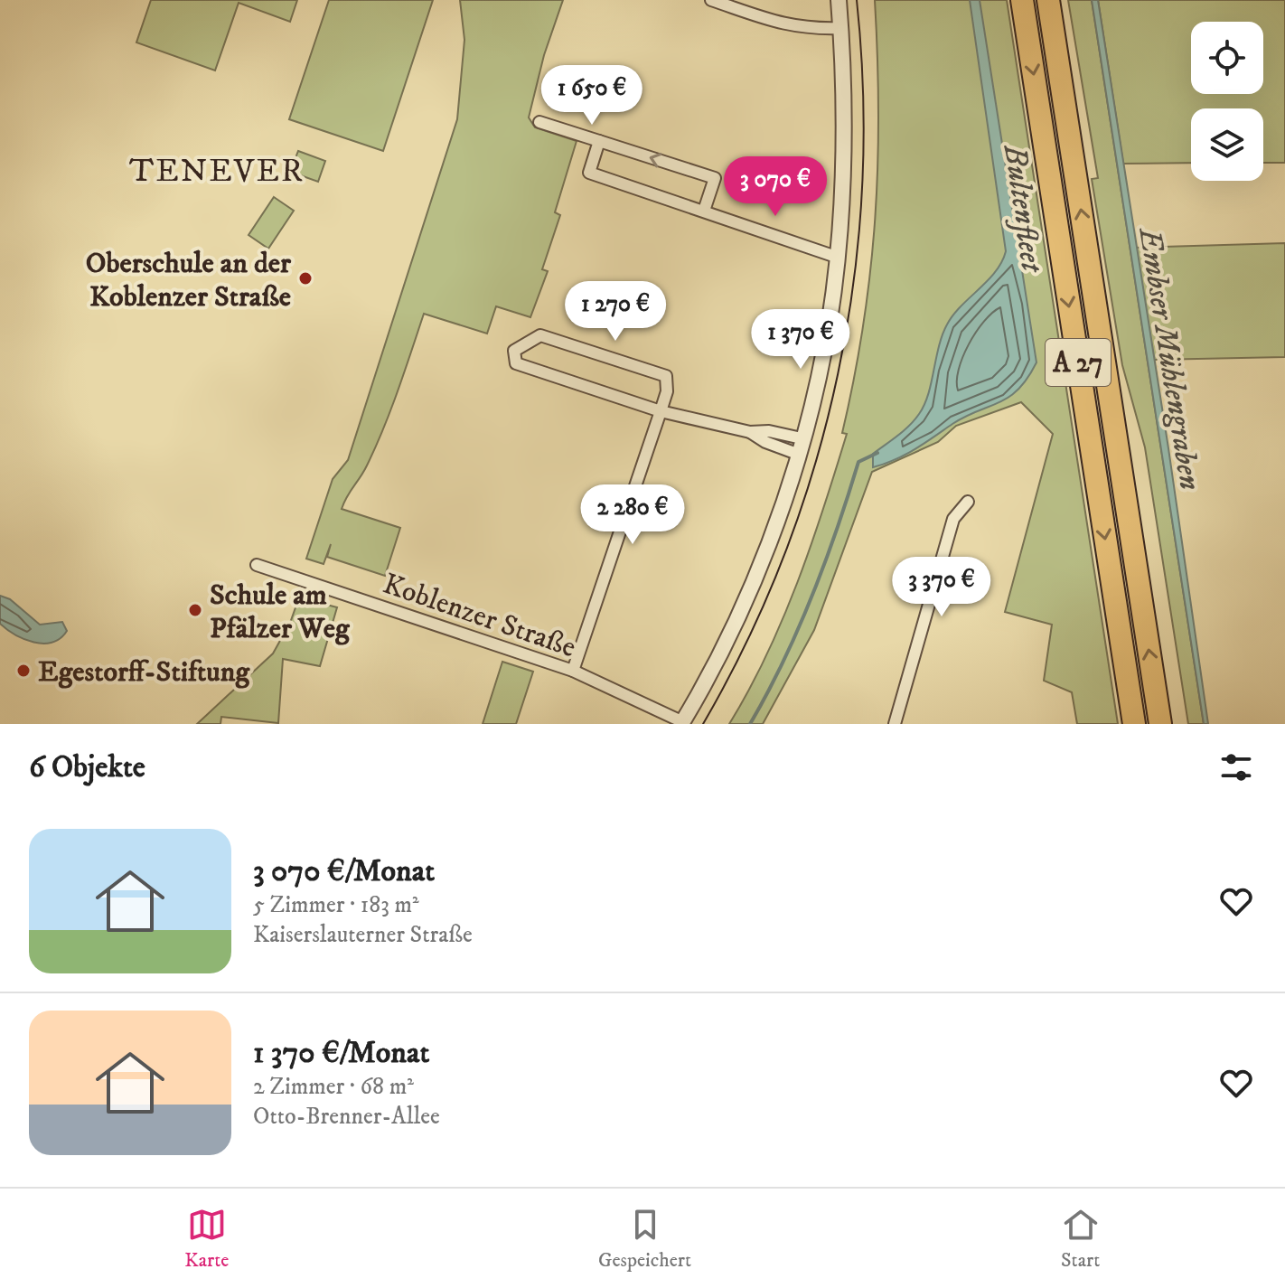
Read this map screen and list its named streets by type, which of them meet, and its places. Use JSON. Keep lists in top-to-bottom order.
{
  "streets": {
    "highway": ["A 27"],
    "street": ["Koblenzer Straße"]
  },
  "districts": ["TENEVER"],
  "water": ["Bultenfleet", "Embser Mühlengraben"],
  "places": ["Oberschule an der Koblenzer Straße", "Schule am Pfälzer Weg", "Egestorff-Stiftung"],
  "page": {
    "price": [
      "1 650 €",
      "3 070 €",
      "1 270 €",
      "1 370 €",
      "2 280 €",
      "3 370 €"
    ],
    "heading": "6 Objekte",
    "list": [
      {
        "name": "3 070 €/Monat",
        "note": "5 Zimmer · 183 m² · Kaiserslauterner Straße"
      },
      {
        "name": "1 370 €/Monat",
        "note": "2 Zimmer · 68 m² · Otto-Brenner-Allee"
      }
    ],
    "tabs": ["Karte", "Gespeichert", "Start"]
  }
}
